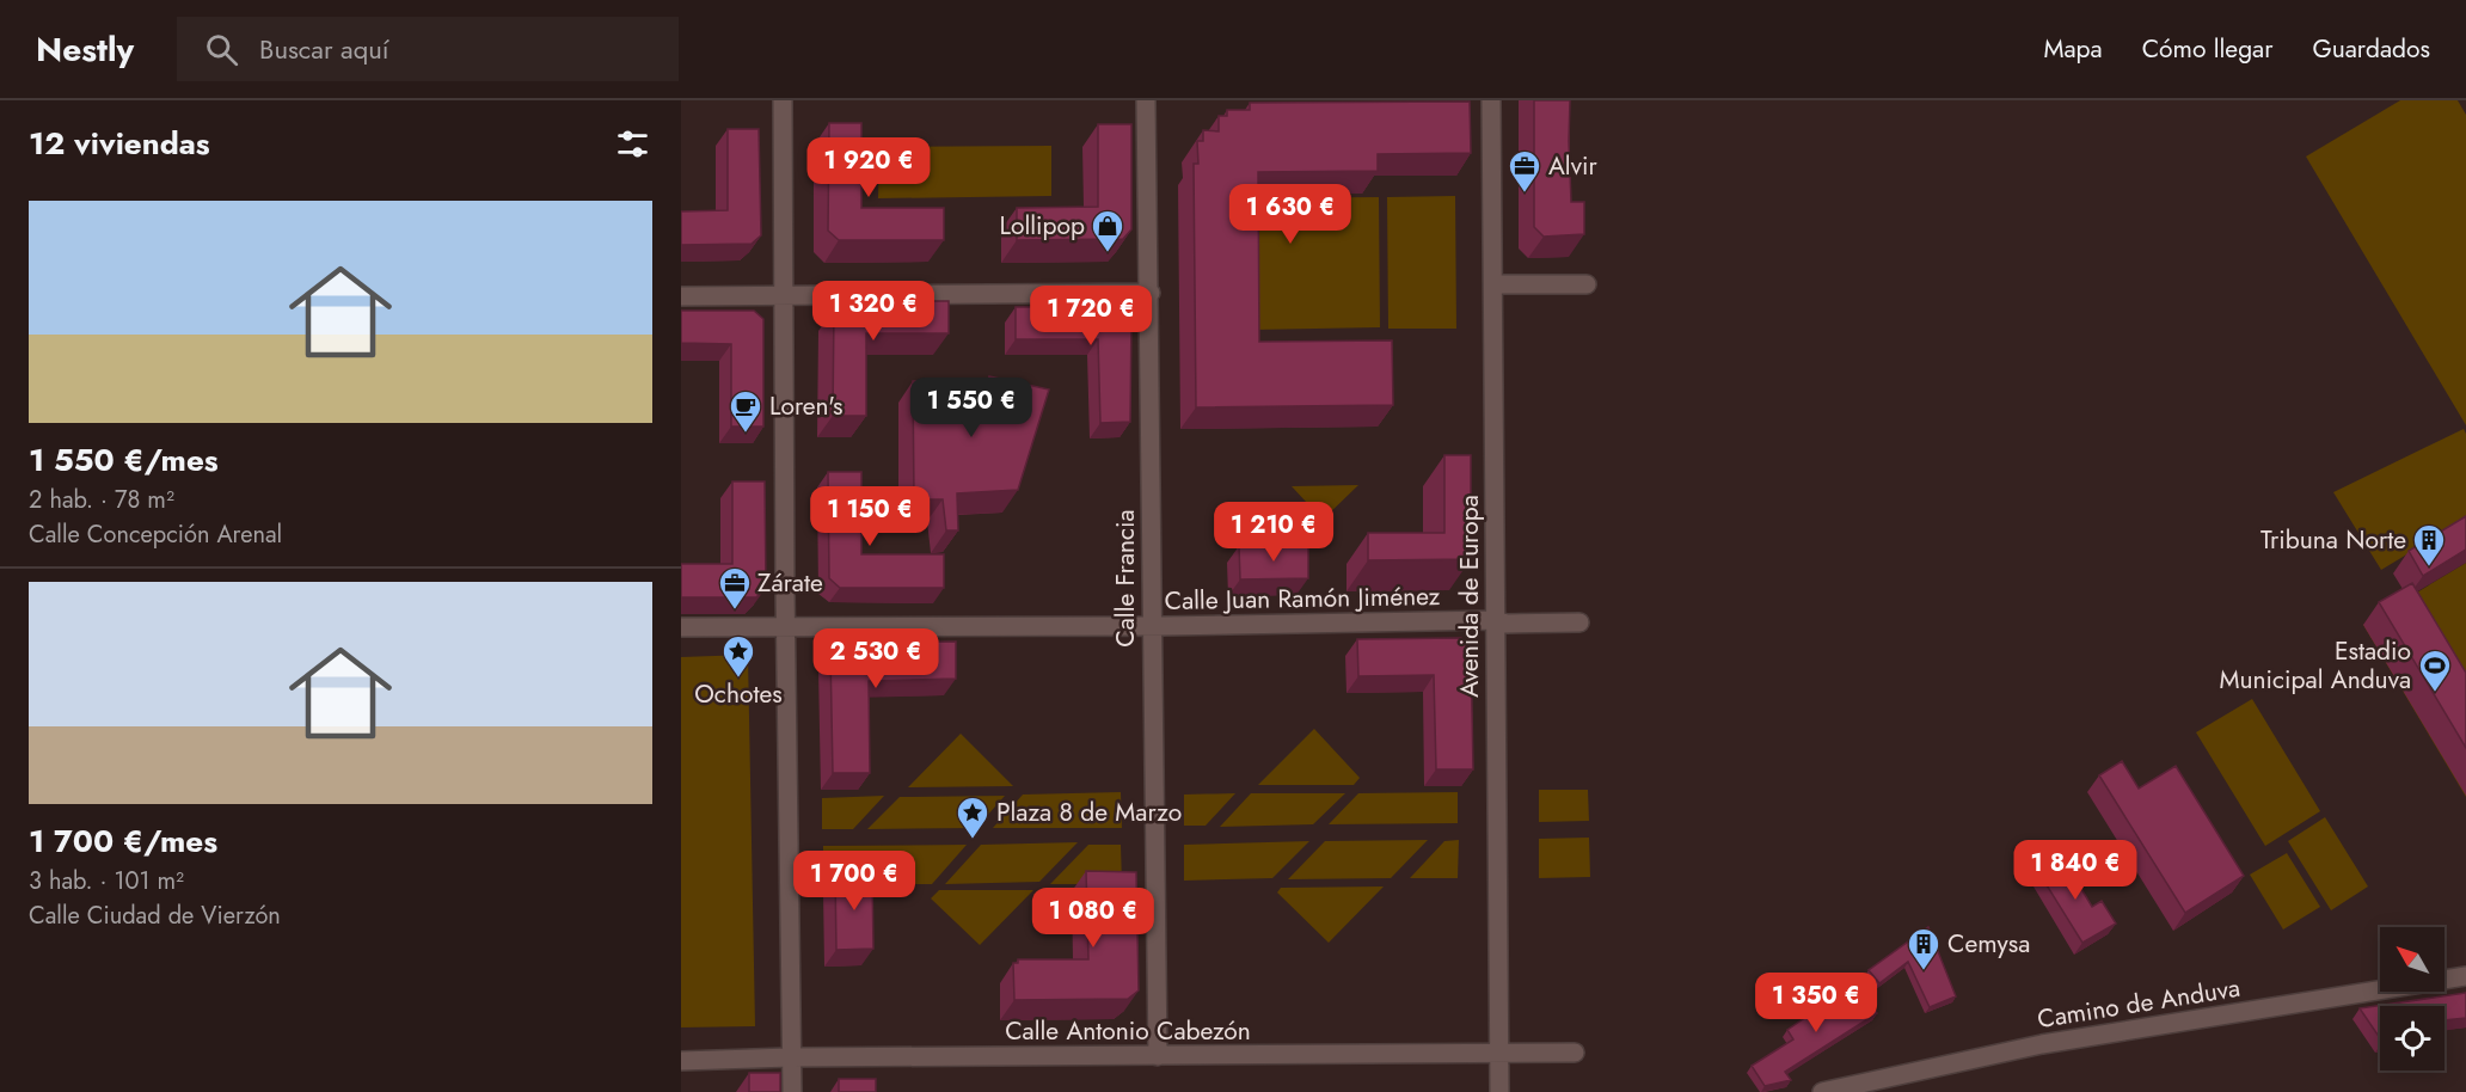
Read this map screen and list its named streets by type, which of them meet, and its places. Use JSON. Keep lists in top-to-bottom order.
{
  "streets": {
    "street": [
      "Calle Francia",
      "Avenida de Europa",
      "Calle Juan Ramón Jiménez",
      "Camino de Anduva",
      "Calle Antonio Cabezón"
    ]
  },
  "crossings": [
    ["Calle Francia", "Calle Juan Ramón Jiménez"],
    ["Calle Francia", "Calle Antonio Cabezón"],
    ["Avenida de Europa", "Calle Juan Ramón Jiménez"],
    ["Avenida de Europa", "Calle Antonio Cabezón"]
  ],
  "places": {
    "office": ["Alvir", "Zárate"],
    "shop": ["Lollipop"],
    "cafe": ["Loren's"],
    "building": ["Tribuna Norte", "Cemysa"],
    "place": ["Ochotes", "Plaza 8 de Marzo"],
    "sports": ["Estadio Municipal Anduva"]
  },
  "north": "top left",
  "page": {
    "header": "Nestly",
    "search": "Buscar aquí",
    "nav": ["Mapa", "Cómo llegar", "Guardados"],
    "heading": "12 viviendas",
    "price": [
      "1 920 €",
      "1 630 €",
      "1 320 €",
      "1 720 €",
      "1 550 €",
      "1 150 €",
      "1 210 €",
      "2 530 €",
      "1 840 €",
      "1 700 €",
      "1 080 €",
      "1 350 €"
    ],
    "list": [
      {
        "name": "1 550 €/mes",
        "note": "2 hab. · 78 m² · Calle Concepción Arenal"
      },
      {
        "name": "1 700 €/mes",
        "note": "3 hab. · 101 m² · Calle Ciudad de Vierzón"
      }
    ]
  }
}
